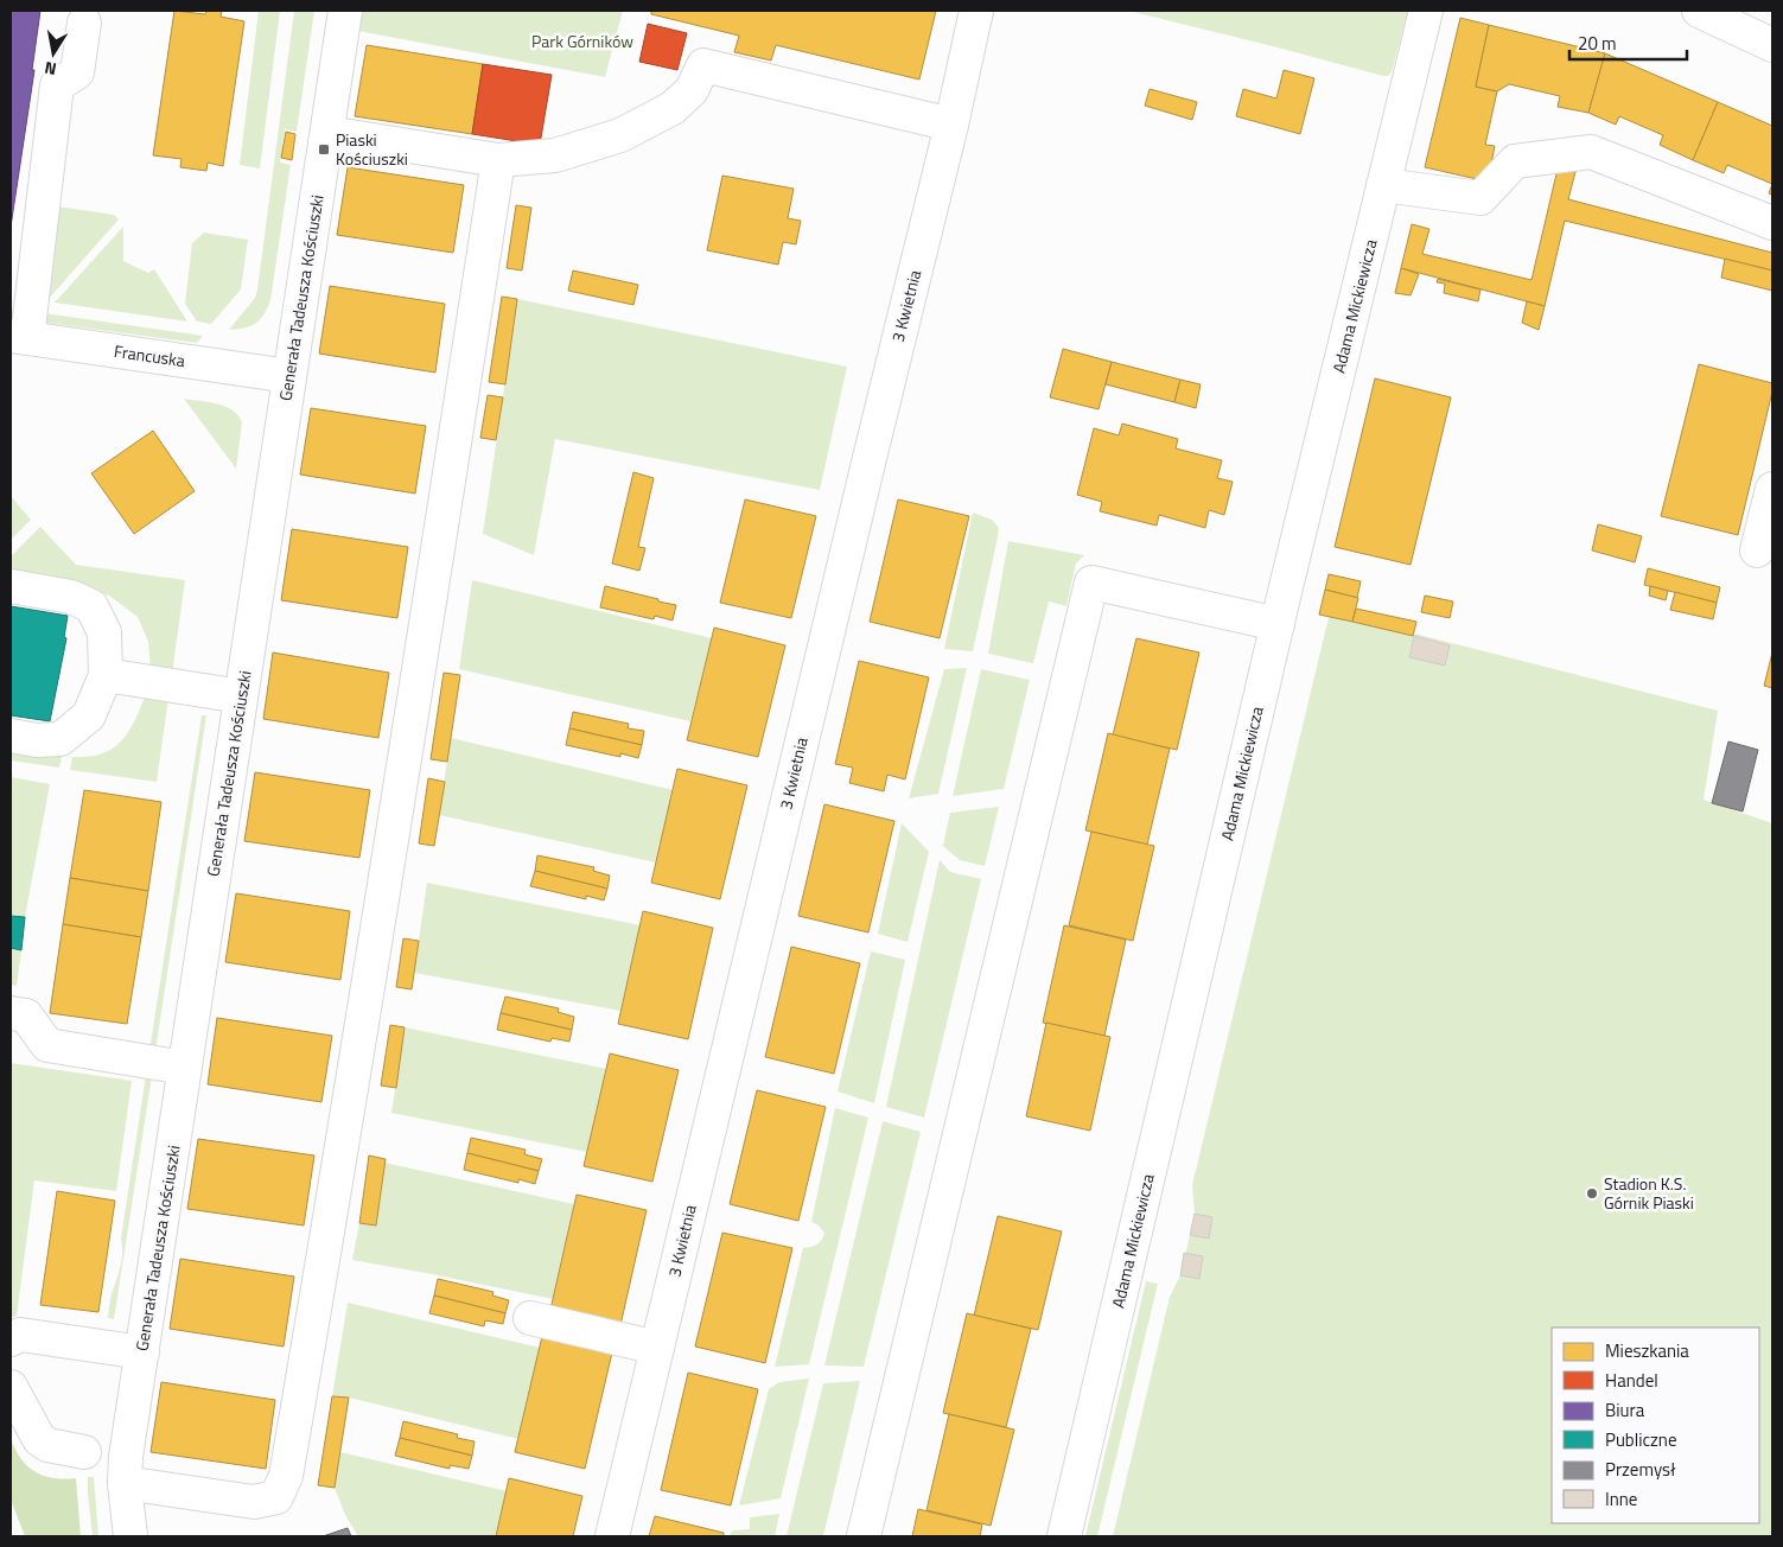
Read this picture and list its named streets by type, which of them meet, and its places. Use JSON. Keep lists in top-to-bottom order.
{
  "streets": {
    "street": [
      "Generała Tadeusza Kościuszki",
      "3 Kwietnia",
      "Adama Mickiewicza",
      "Francuska"
    ]
  },
  "crossings": [
    ["Generała Tadeusza Kościuszki", "Francuska"]
  ],
  "parks": ["Park Górników"],
  "places": {
    "transit": ["Piaski Kościuszki"],
    "other": ["Stadion K.S. Górnik Piaski"]
  },
  "legend": [
    "Mieszkania",
    "Handel",
    "Biura",
    "Publiczne",
    "Przemysł",
    "Inne"
  ],
  "scale_bar": "20 m",
  "north": "bottom"
}
